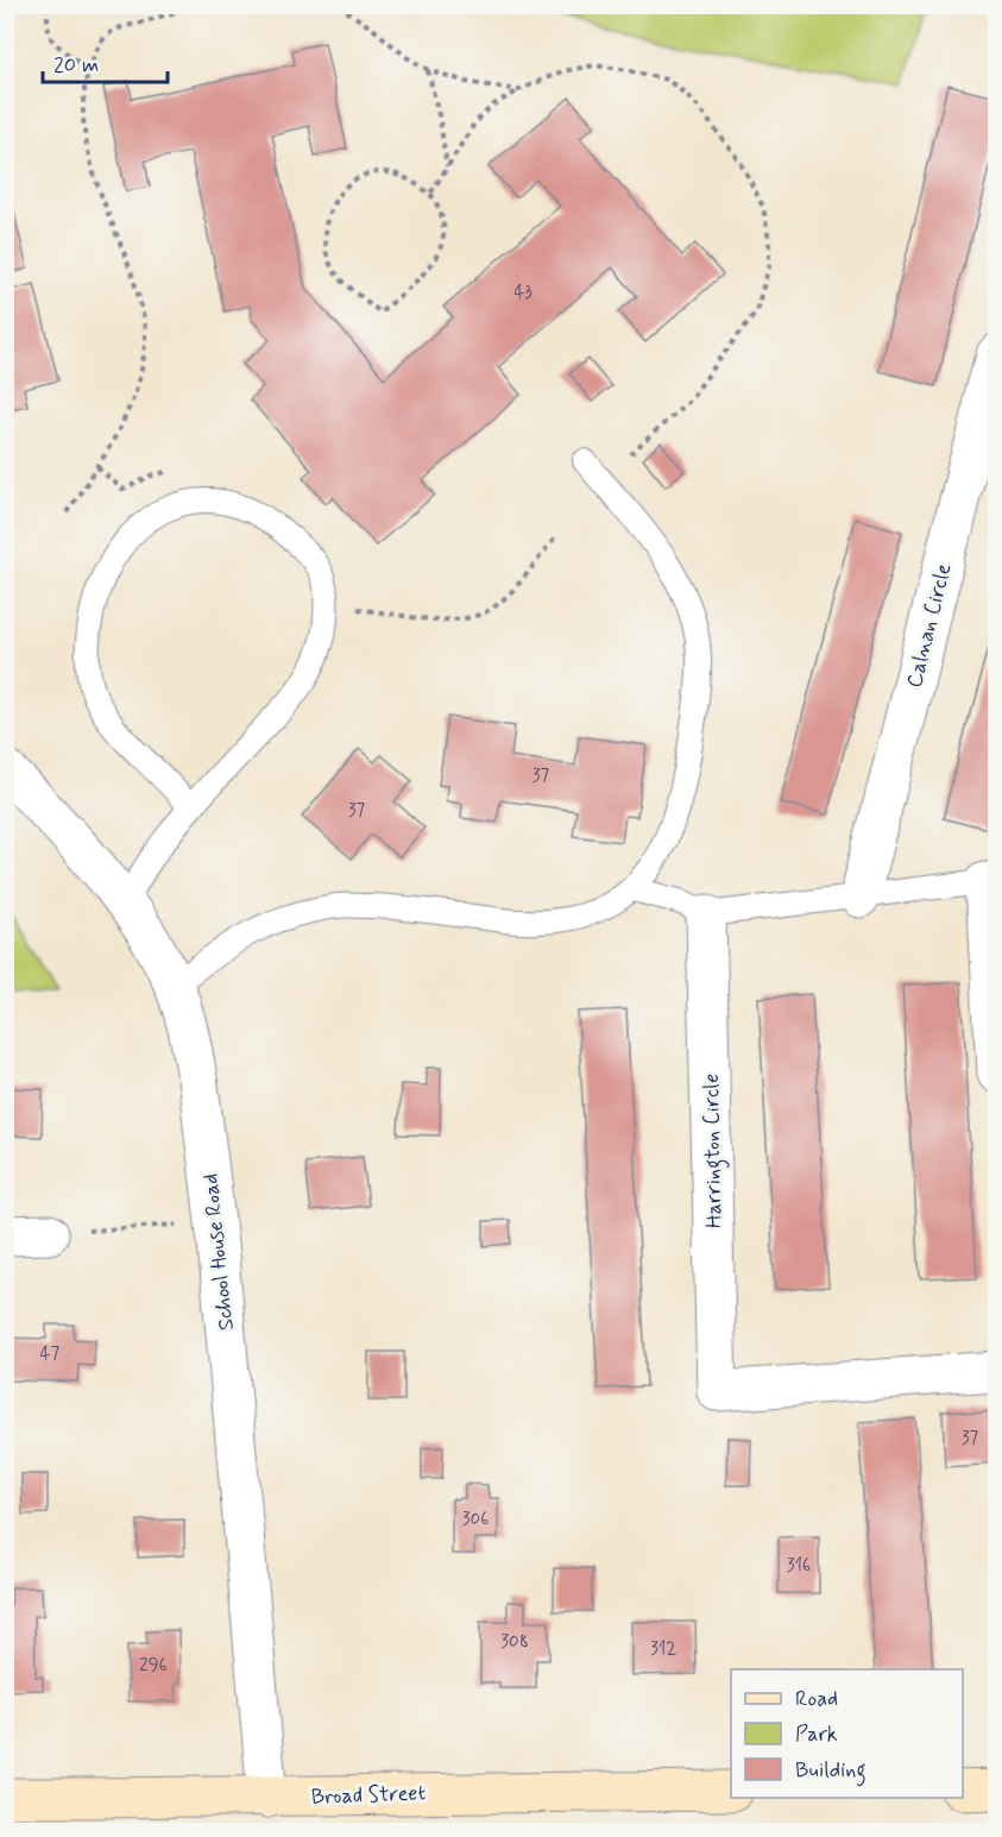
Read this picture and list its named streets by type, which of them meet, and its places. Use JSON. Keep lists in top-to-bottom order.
{
  "streets": {
    "main road": ["Broad Street"],
    "street": ["Calnan Circle", "Harrington Circle", "School House Road"]
  },
  "crossings": [
    ["School House Road", "Broad Street"]
  ],
  "house_numbers": [
    "43",
    "37",
    "37",
    "47",
    "37",
    "306",
    "316",
    "308",
    "312",
    "296"
  ],
  "legend": ["Road", "Park", "Building"],
  "scale_bar": "20 m"
}
